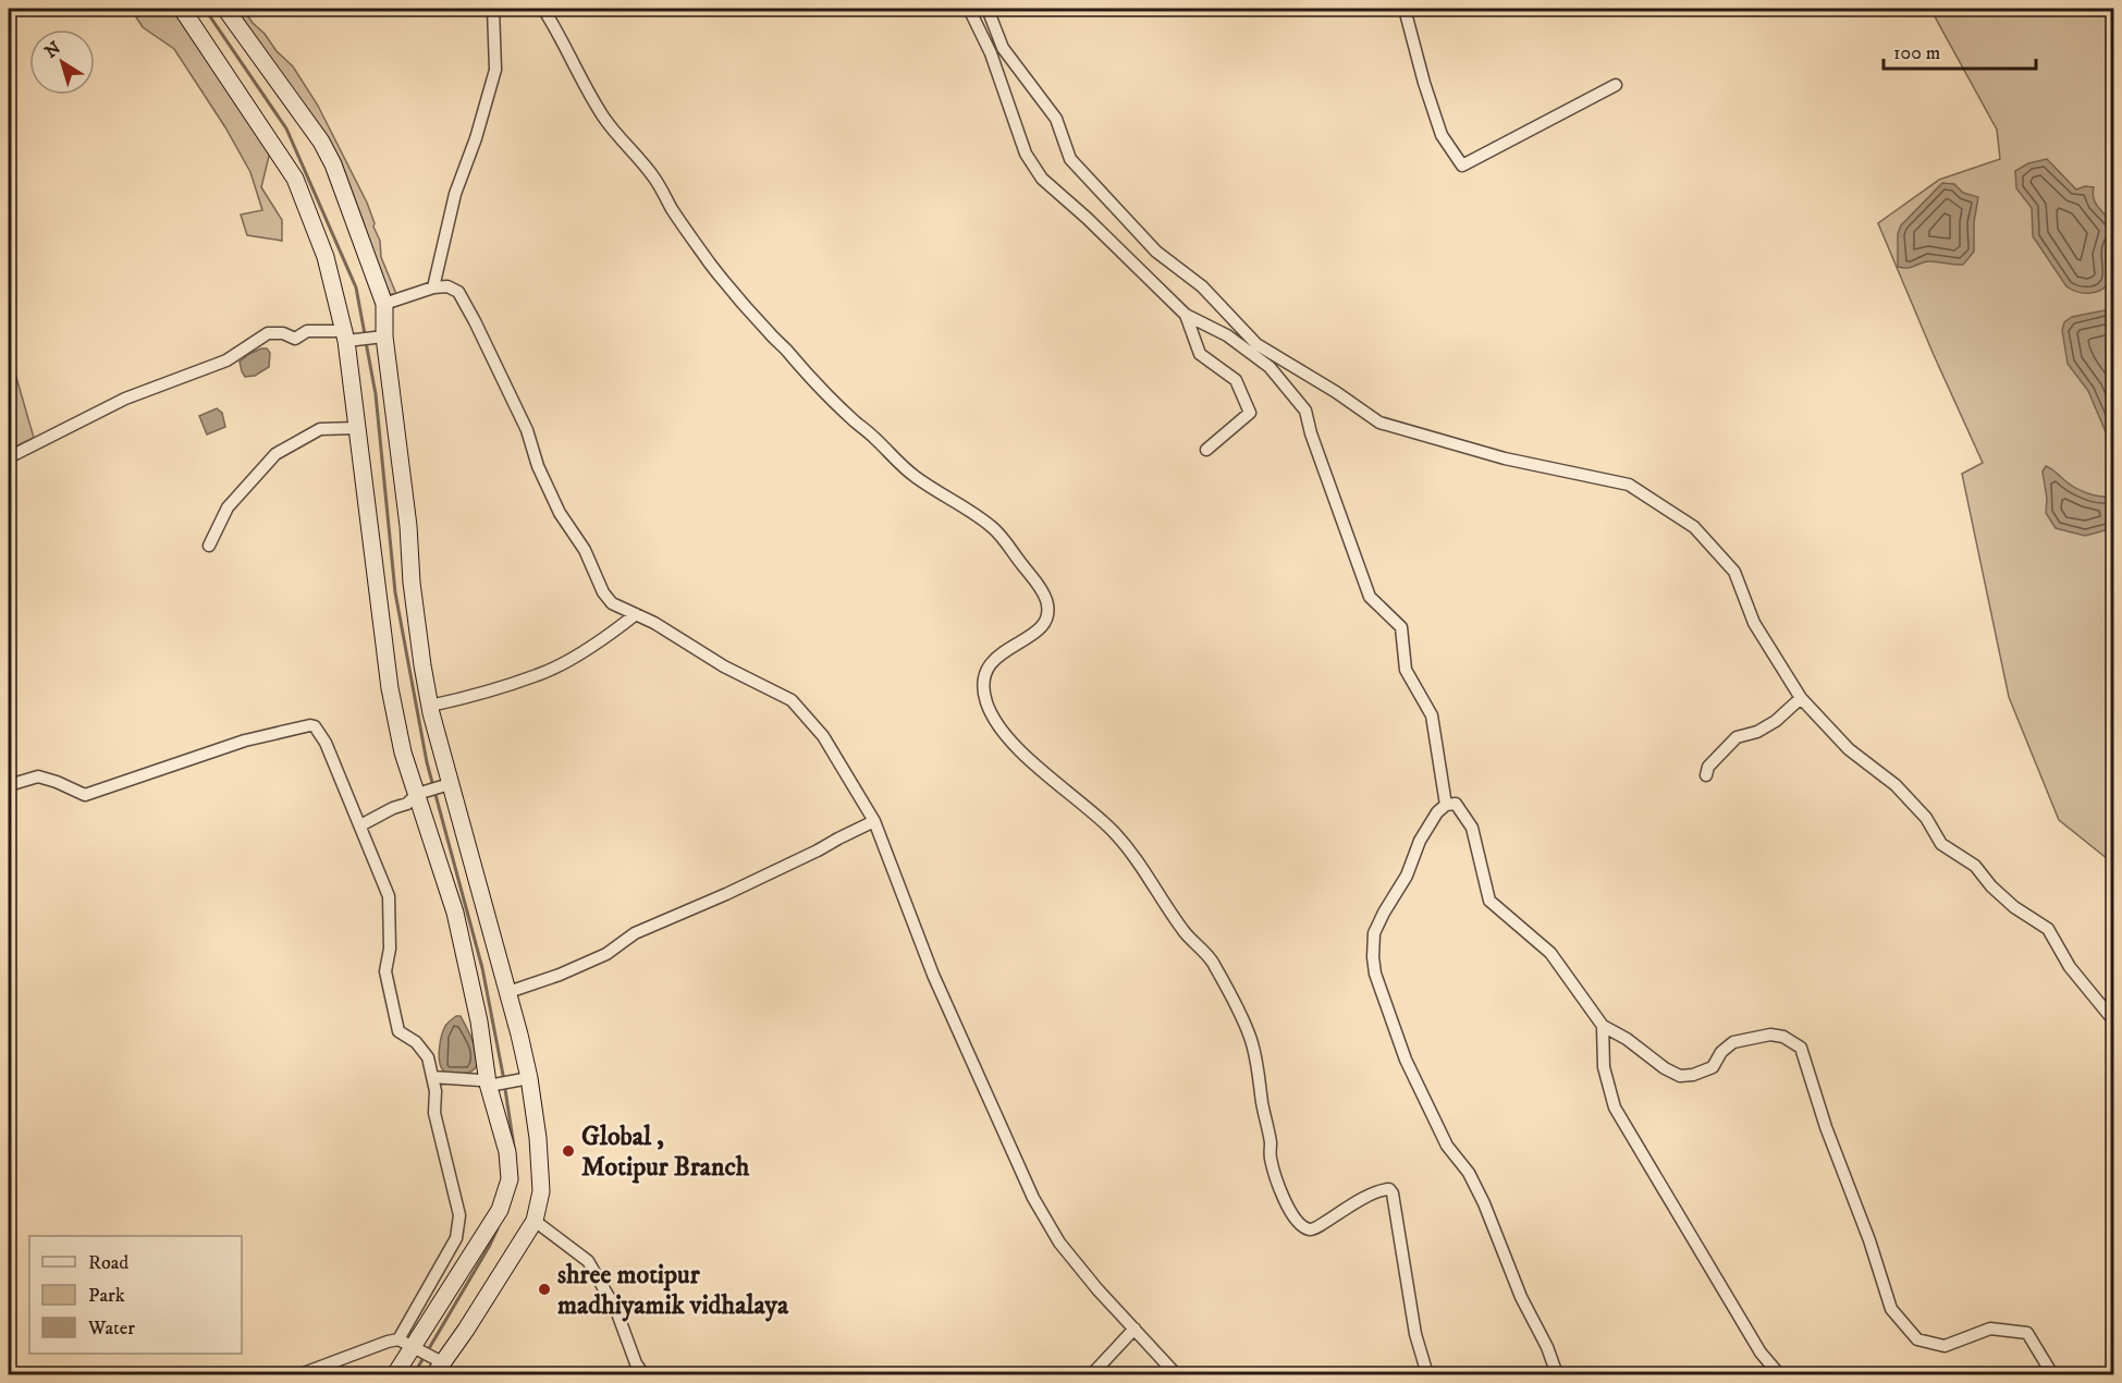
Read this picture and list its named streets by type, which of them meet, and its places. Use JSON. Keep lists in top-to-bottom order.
{
  "places": ["Global , Motipur Branch", "shree motipur madhiyamik vidhalaya"],
  "legend": ["Road", "Park", "Water"],
  "scale_bar": "100 m",
  "north": "top left"
}
